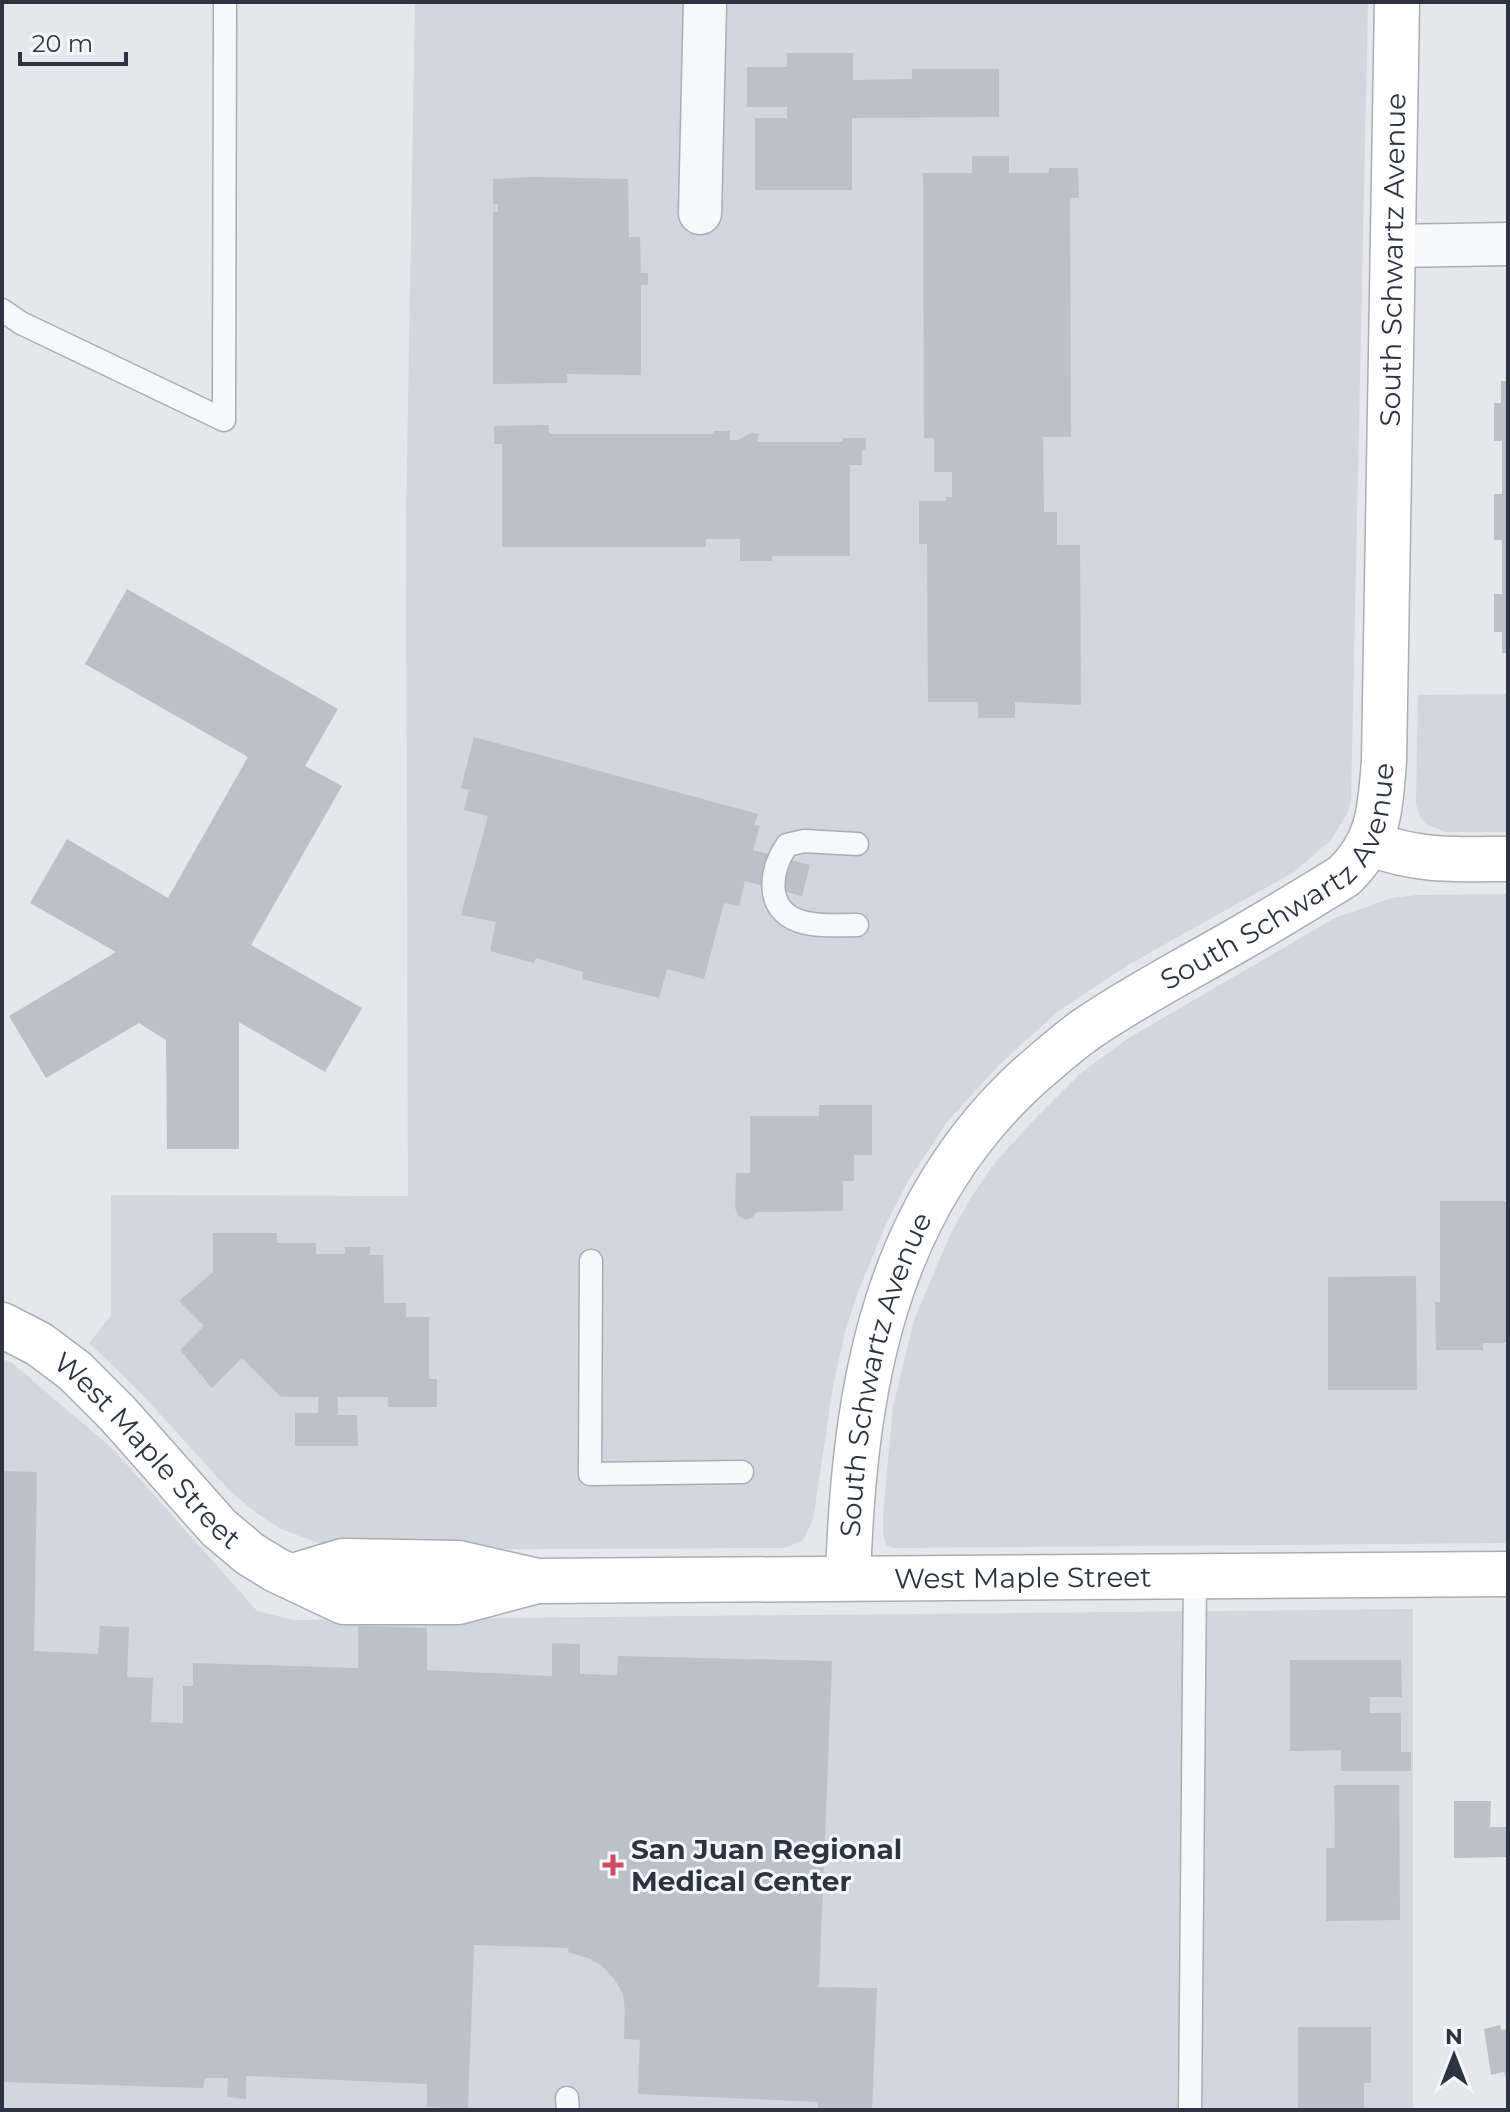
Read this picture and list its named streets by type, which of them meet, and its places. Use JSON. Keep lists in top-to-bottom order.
{
  "streets": {
    "street": ["South Schwartz Avenue", "West Maple Street"]
  },
  "crossings": [
    ["South Schwartz Avenue", "West Maple Street"]
  ],
  "places": {
    "health": ["San Juan Regional Medical Center"]
  },
  "scale_bar": "20 m",
  "north": "top"
}
